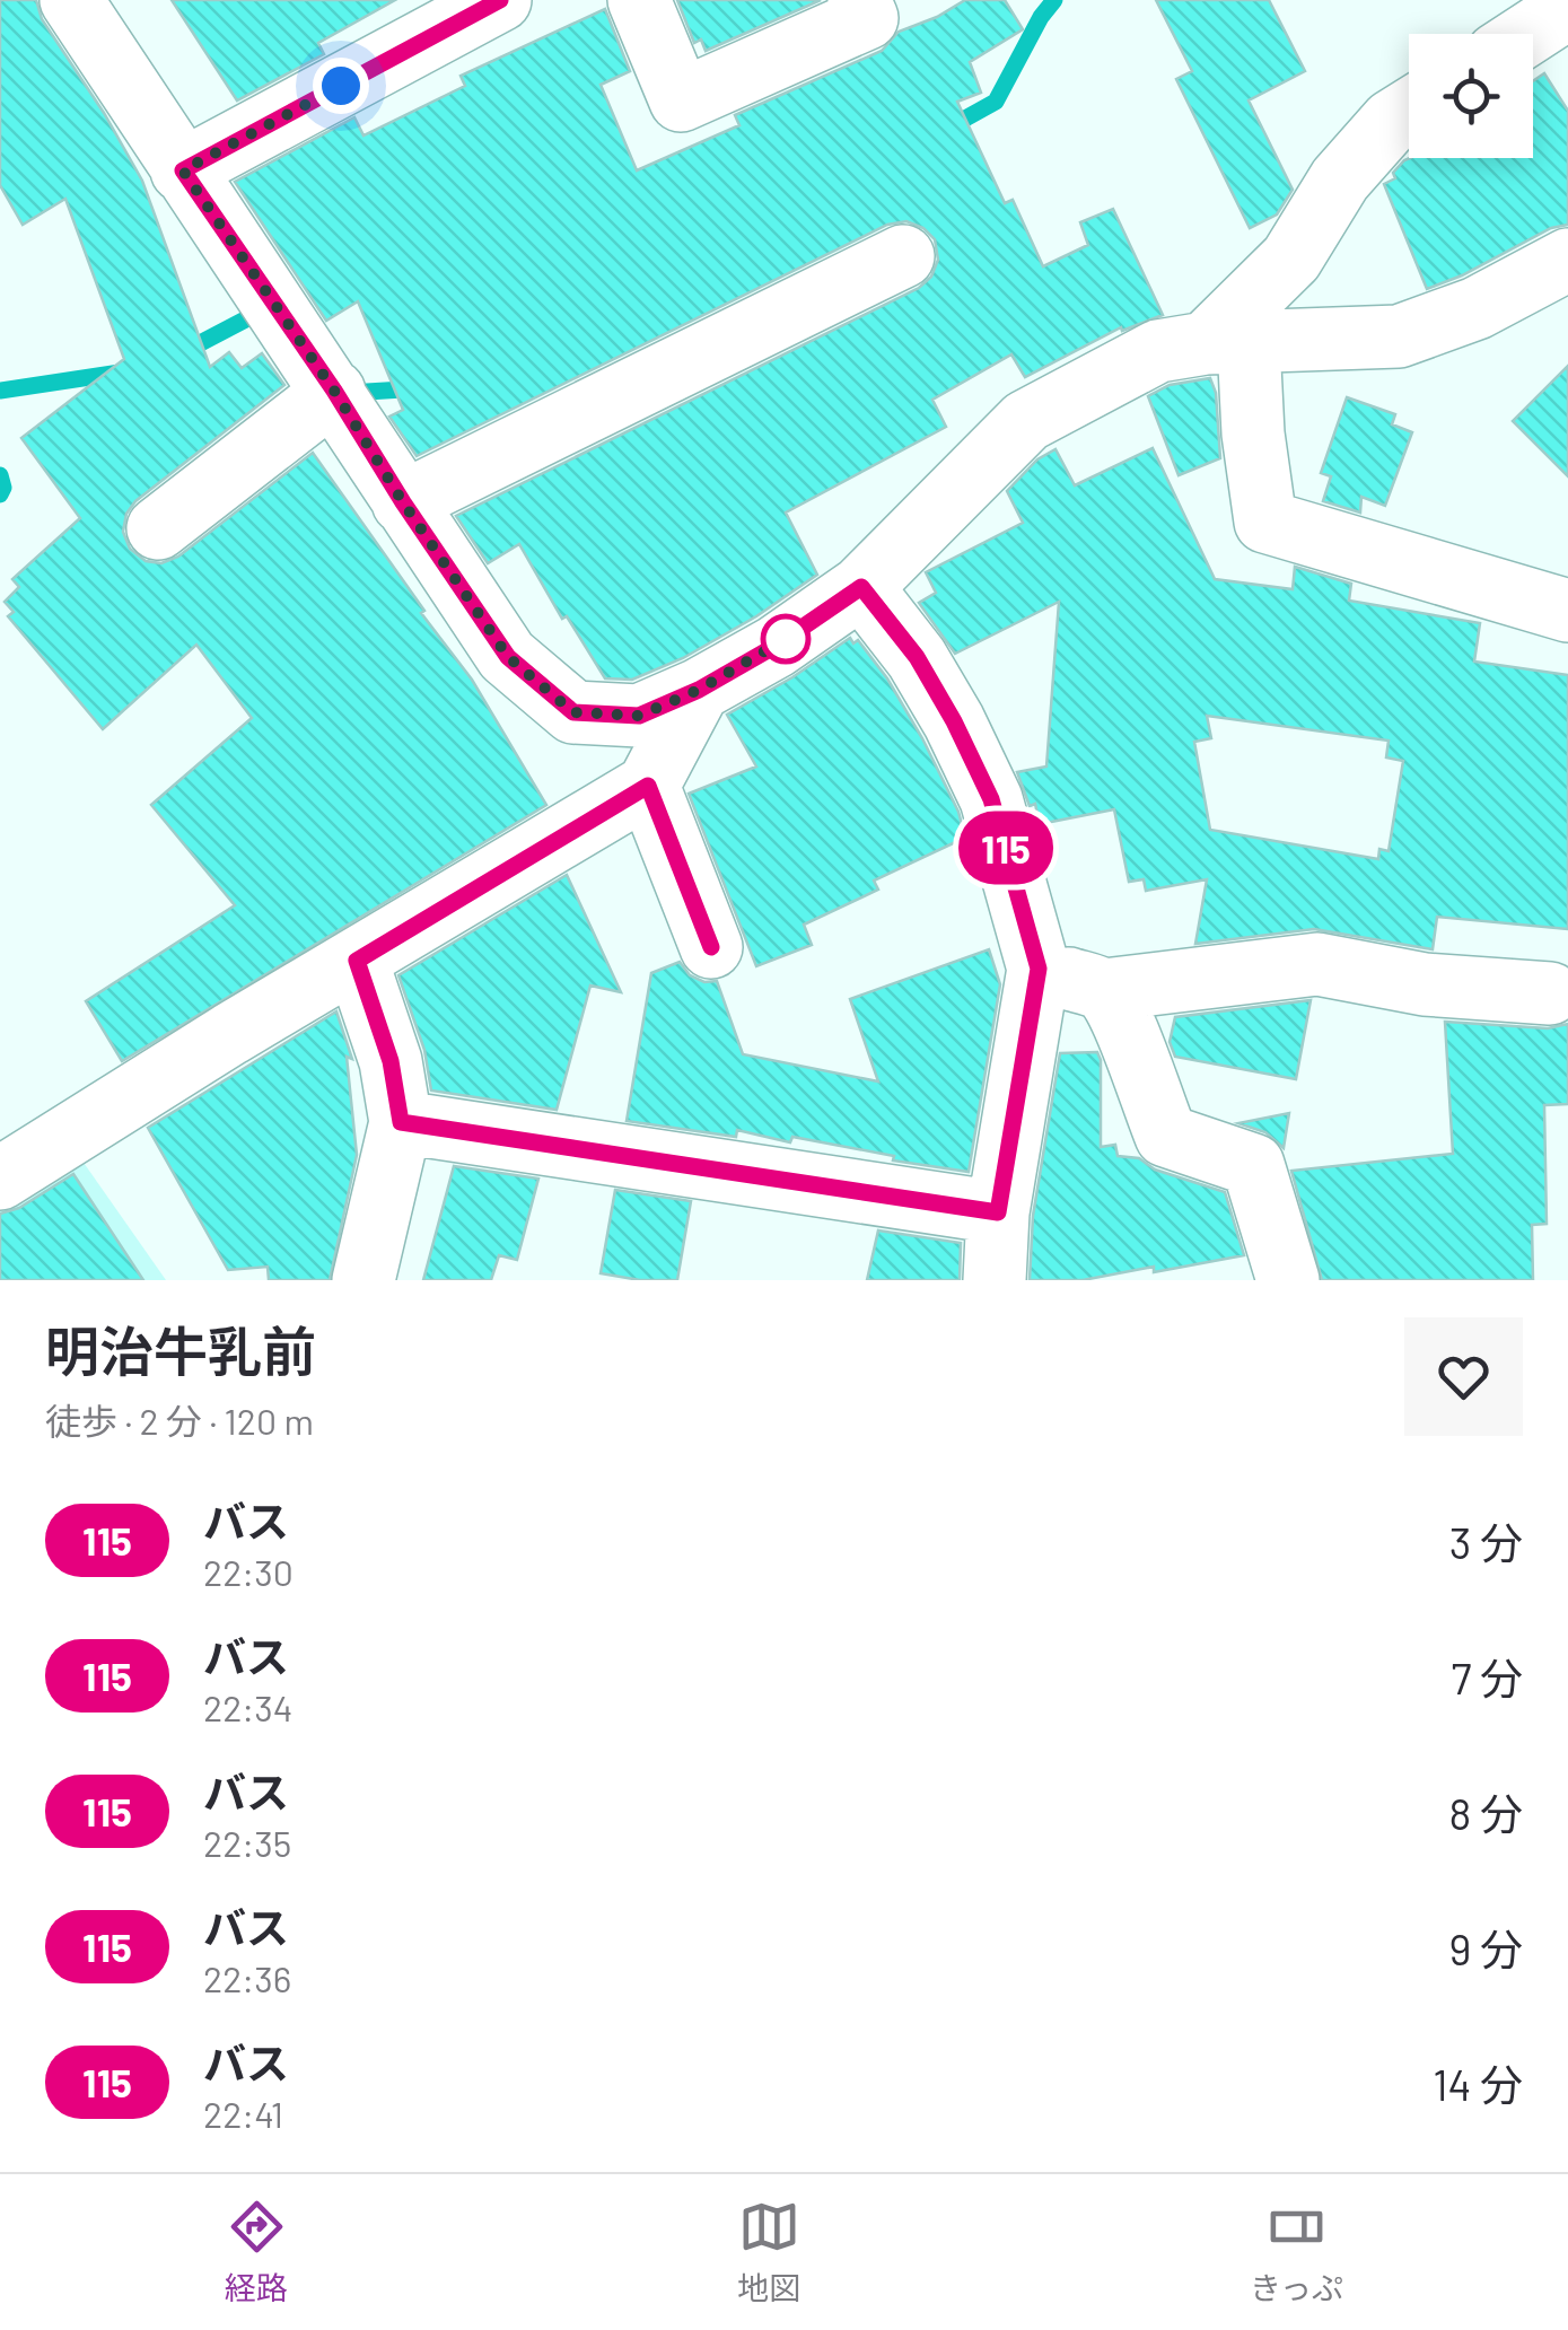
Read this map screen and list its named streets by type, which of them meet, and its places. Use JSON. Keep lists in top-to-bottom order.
{
  "lines": ["bus line 115"],
  "page": {
    "on_map": "115",
    "heading": ["明治牛乳前", "徒歩 · 2 分 · 120 m"],
    "list": [
      {
        "mark": "115",
        "name": "バス",
        "note": "22:30",
        "value": "3 分"
      },
      {
        "mark": "115",
        "name": "バス",
        "note": "22:34",
        "value": "7 分"
      },
      {
        "mark": "115",
        "name": "バス",
        "note": "22:35",
        "value": "8 分"
      },
      {
        "mark": "115",
        "name": "バス",
        "note": "22:36",
        "value": "9 分"
      },
      {
        "mark": "115",
        "name": "バス",
        "note": "22:41",
        "value": "14 分"
      }
    ],
    "tabs": ["経路", "地図", "きっぷ"]
  }
}
